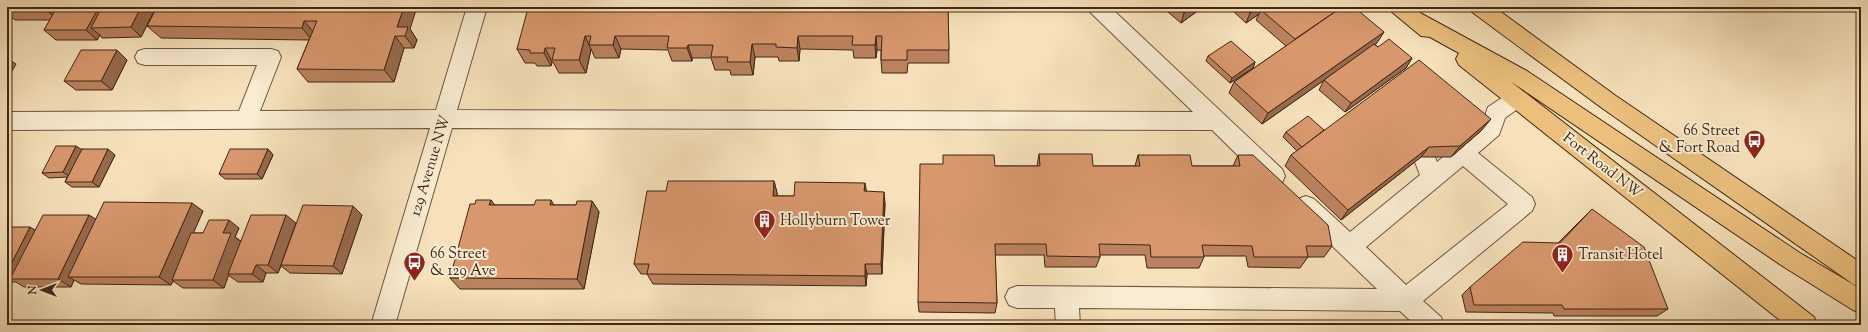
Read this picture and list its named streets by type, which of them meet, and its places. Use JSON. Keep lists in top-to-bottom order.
{
  "streets": {
    "main road": ["Fort Road NW"],
    "street": ["129 Avenue NW"]
  },
  "places": {
    "bus stop": ["66 Street & Fort Road", "66 Street & 129 Ave"],
    "building": ["Hollyburn Tower", "Transit Hotel"]
  },
  "north": "left"
}
